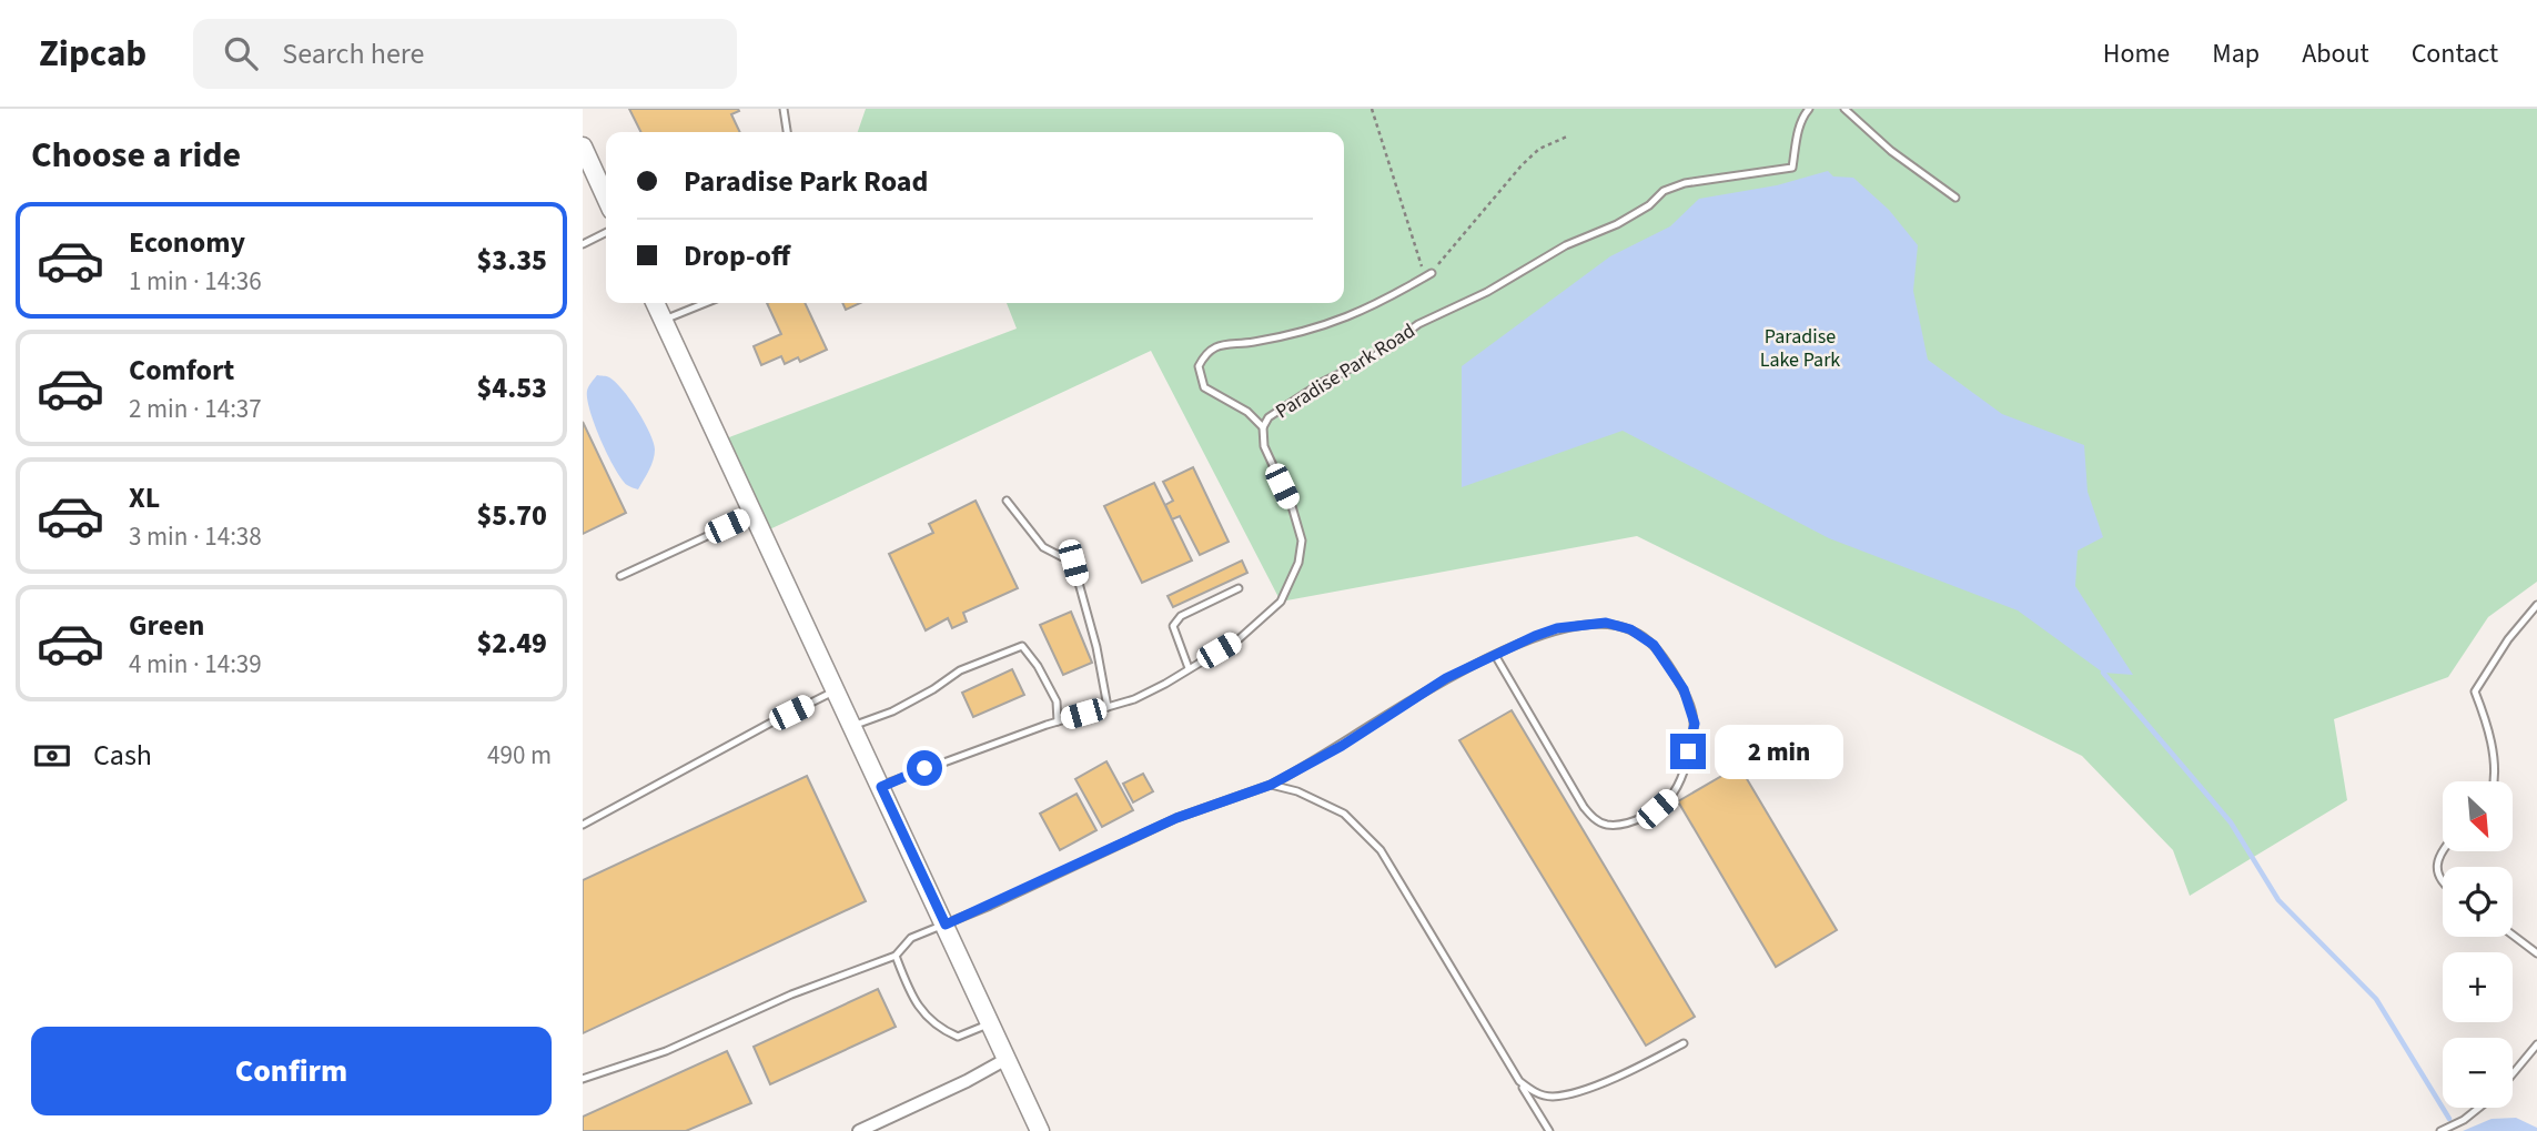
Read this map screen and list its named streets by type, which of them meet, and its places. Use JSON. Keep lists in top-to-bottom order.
{
  "streets": {
    "lane": ["Paradise Park Road"]
  },
  "parks": ["Paradise Lake Park"],
  "north": "bottom right",
  "page": {
    "header": "Zipcab",
    "search": "Search here",
    "nav": [
      "Home",
      "Map",
      "About",
      "Contact"
    ],
    "heading": "Choose a ride",
    "banner": ["Paradise Park Road", "Drop-off"],
    "list": [
      {
        "name": "Economy",
        "note": "1 min · 14:36",
        "value": "$3.35"
      },
      {
        "name": "Comfort",
        "note": "2 min · 14:37",
        "value": "$4.53"
      },
      {
        "name": "XL",
        "note": "3 min · 14:38",
        "value": "$5.70"
      },
      {
        "name": "Green",
        "note": "4 min · 14:39",
        "value": "$2.49"
      }
    ],
    "pay": ["Cash", "490 m"],
    "bubble": "2 min",
    "map_buttons": ["+", "−"],
    "buttons": "Confirm"
  }
}
